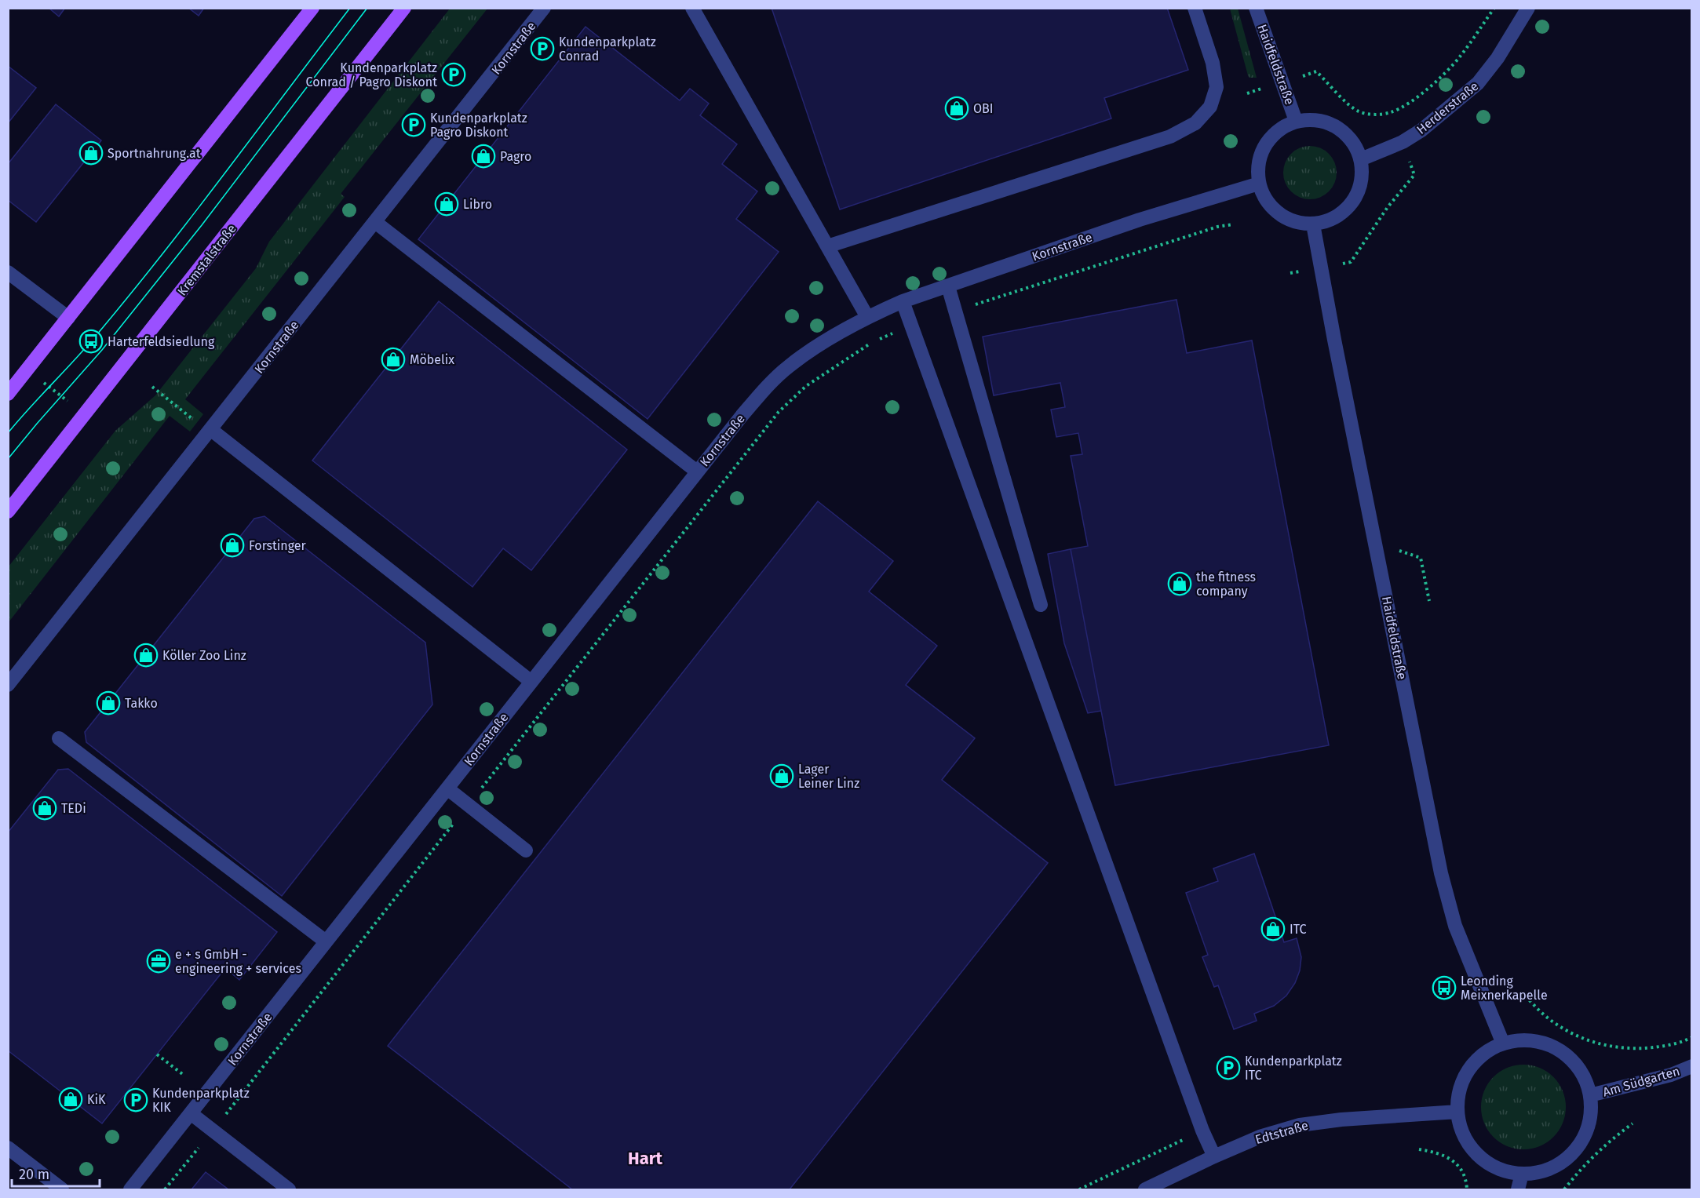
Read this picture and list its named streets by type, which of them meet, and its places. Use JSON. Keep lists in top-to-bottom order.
{
  "streets": {
    "main road": ["Kremstalstraße"],
    "street": [
      "Kornstraße",
      "Haidfeldstraße",
      "Herderstraße",
      "Am Südgarten",
      "Edtstraße"
    ]
  },
  "crossings": [
    ["Kornstraße", "Haidfeldstraße"],
    ["Kornstraße", "Herderstraße"],
    ["Haidfeldstraße", "Herderstraße"],
    ["Haidfeldstraße", "Am Südgarten"],
    ["Haidfeldstraße", "Edtstraße"],
    ["Am Südgarten", "Edtstraße"]
  ],
  "districts": ["Hart"],
  "places": {
    "parking": [
      "Kundenparkplatz Conrad",
      "Kundenparkplatz Conrad / Pagro Diskont",
      "Kundenparkplatz Pagro Diskont",
      "Kundenparkplatz ITC",
      "Kundenparkplatz KIK"
    ],
    "shop": [
      "OBI",
      "Sportnahrung.at",
      "Pagro",
      "Libro",
      "Möbelix",
      "Forstinger",
      "the fitness company",
      "Köller Zoo Linz",
      "Takko",
      "Lager Leiner Linz",
      "TEDi",
      "ITC",
      "KiK"
    ],
    "bus stop": ["Harterfeldsiedlung", "Leonding Meixnerkapelle"],
    "office": ["e + s GmbH - engineering + services"]
  },
  "scale_bar": "20 m"
}
